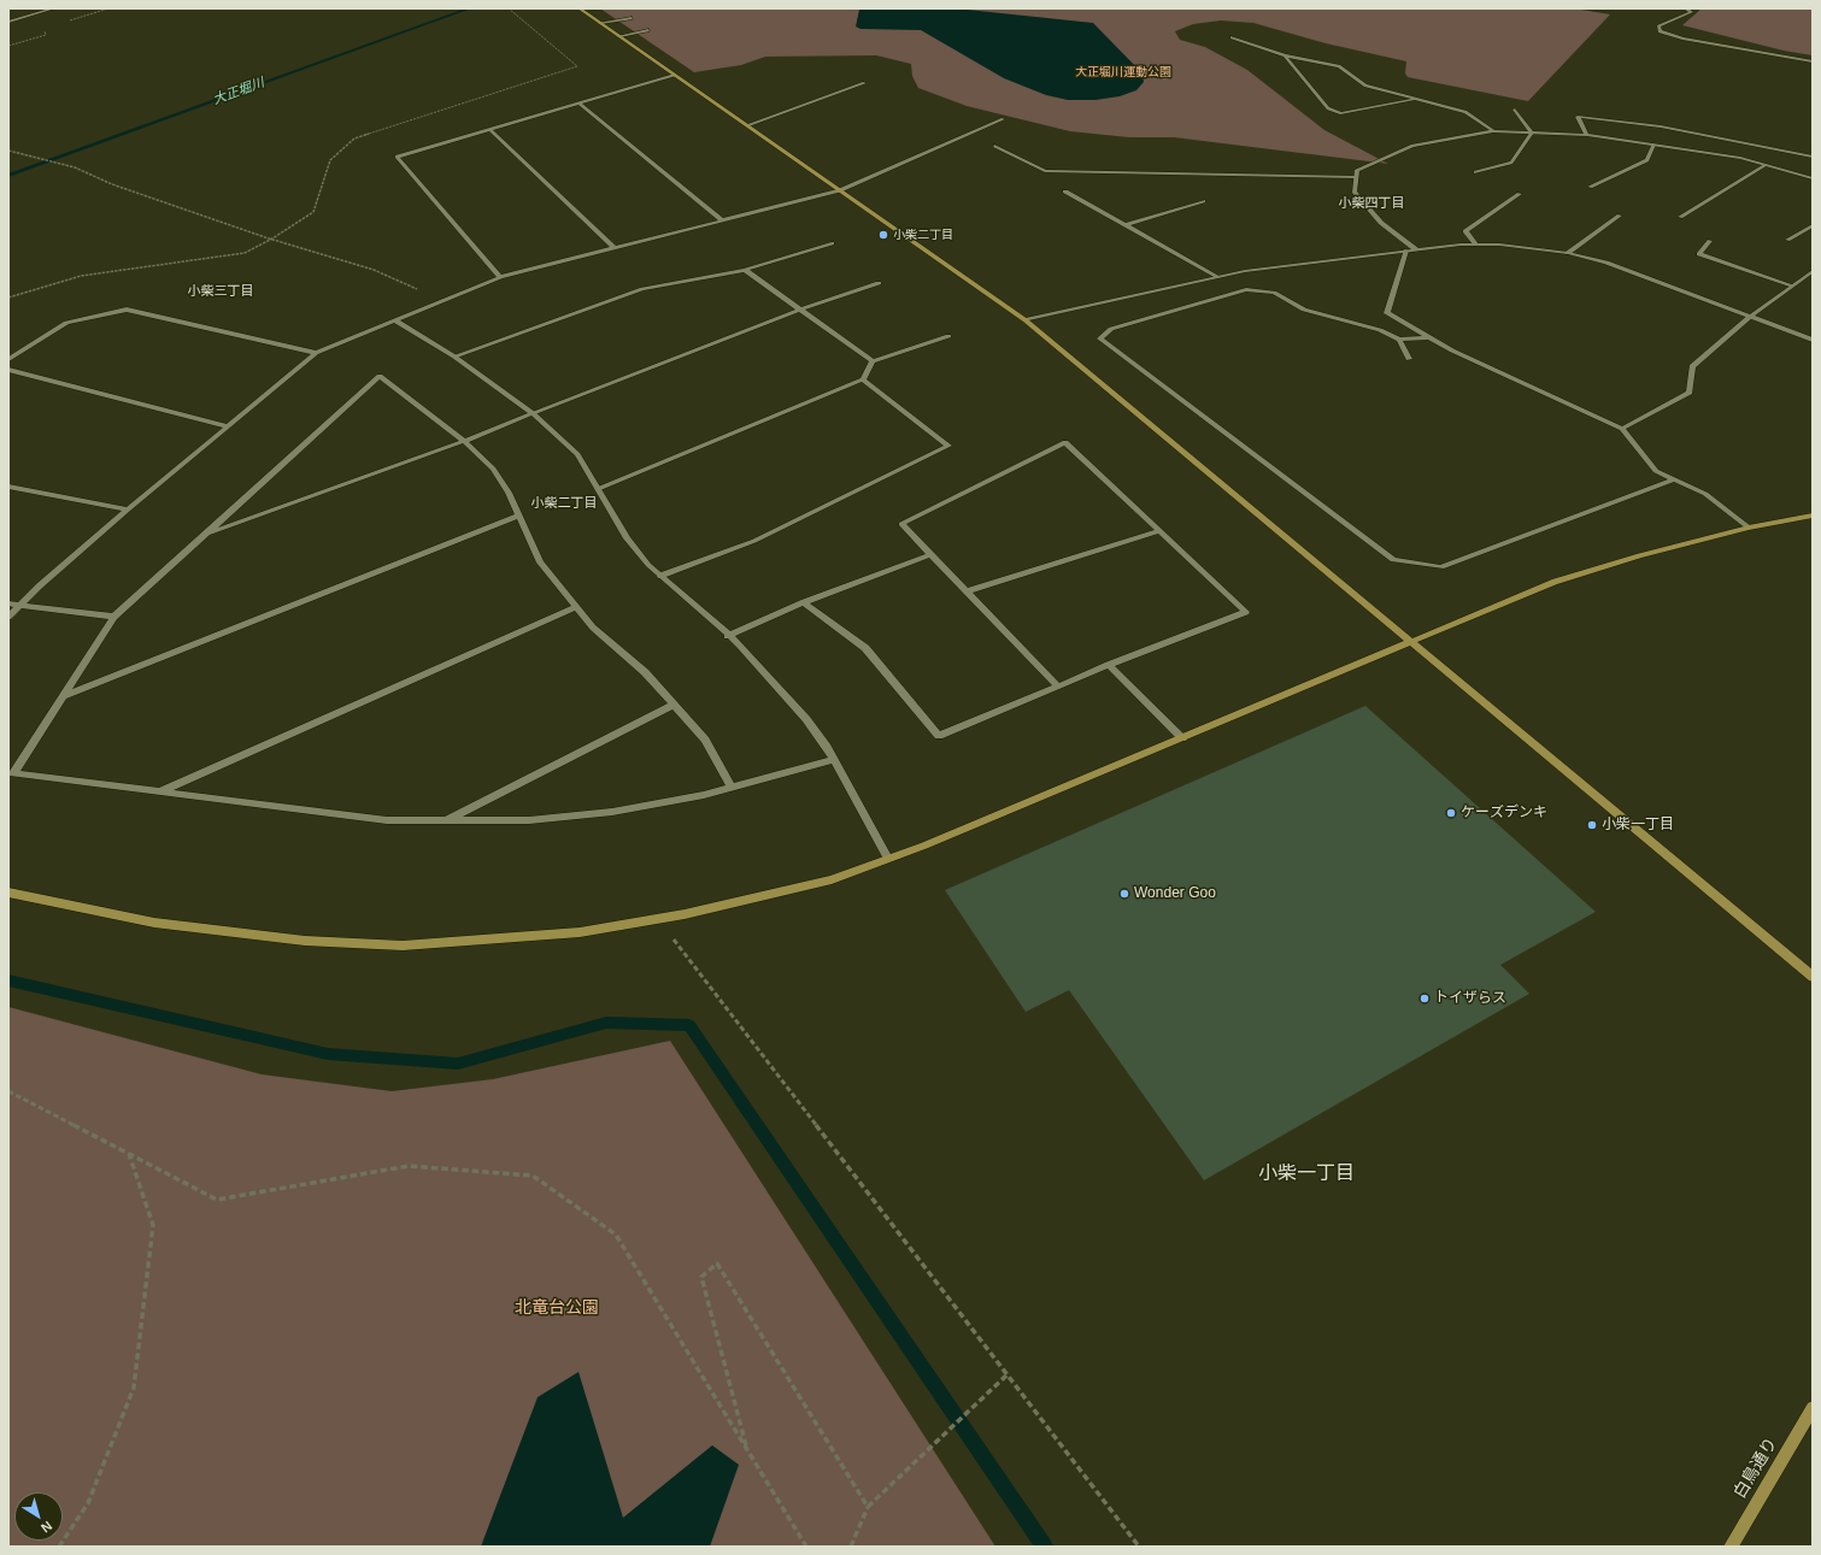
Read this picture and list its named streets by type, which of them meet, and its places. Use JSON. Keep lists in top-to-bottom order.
{
  "streets": {
    "street": ["白鳥通り"]
  },
  "districts": [
    "小柴四丁目",
    "小柴三丁目",
    "小柴二丁目",
    "小柴一丁目"
  ],
  "water": ["大正堀川"],
  "parks": ["大正堀川運動公園", "北竜台公園"],
  "places": [
    "小柴二丁目",
    "ケーズデンキ",
    "小柴一丁目",
    "Wonder Goo",
    "トイザらス"
  ],
  "north": "bottom right"
}
